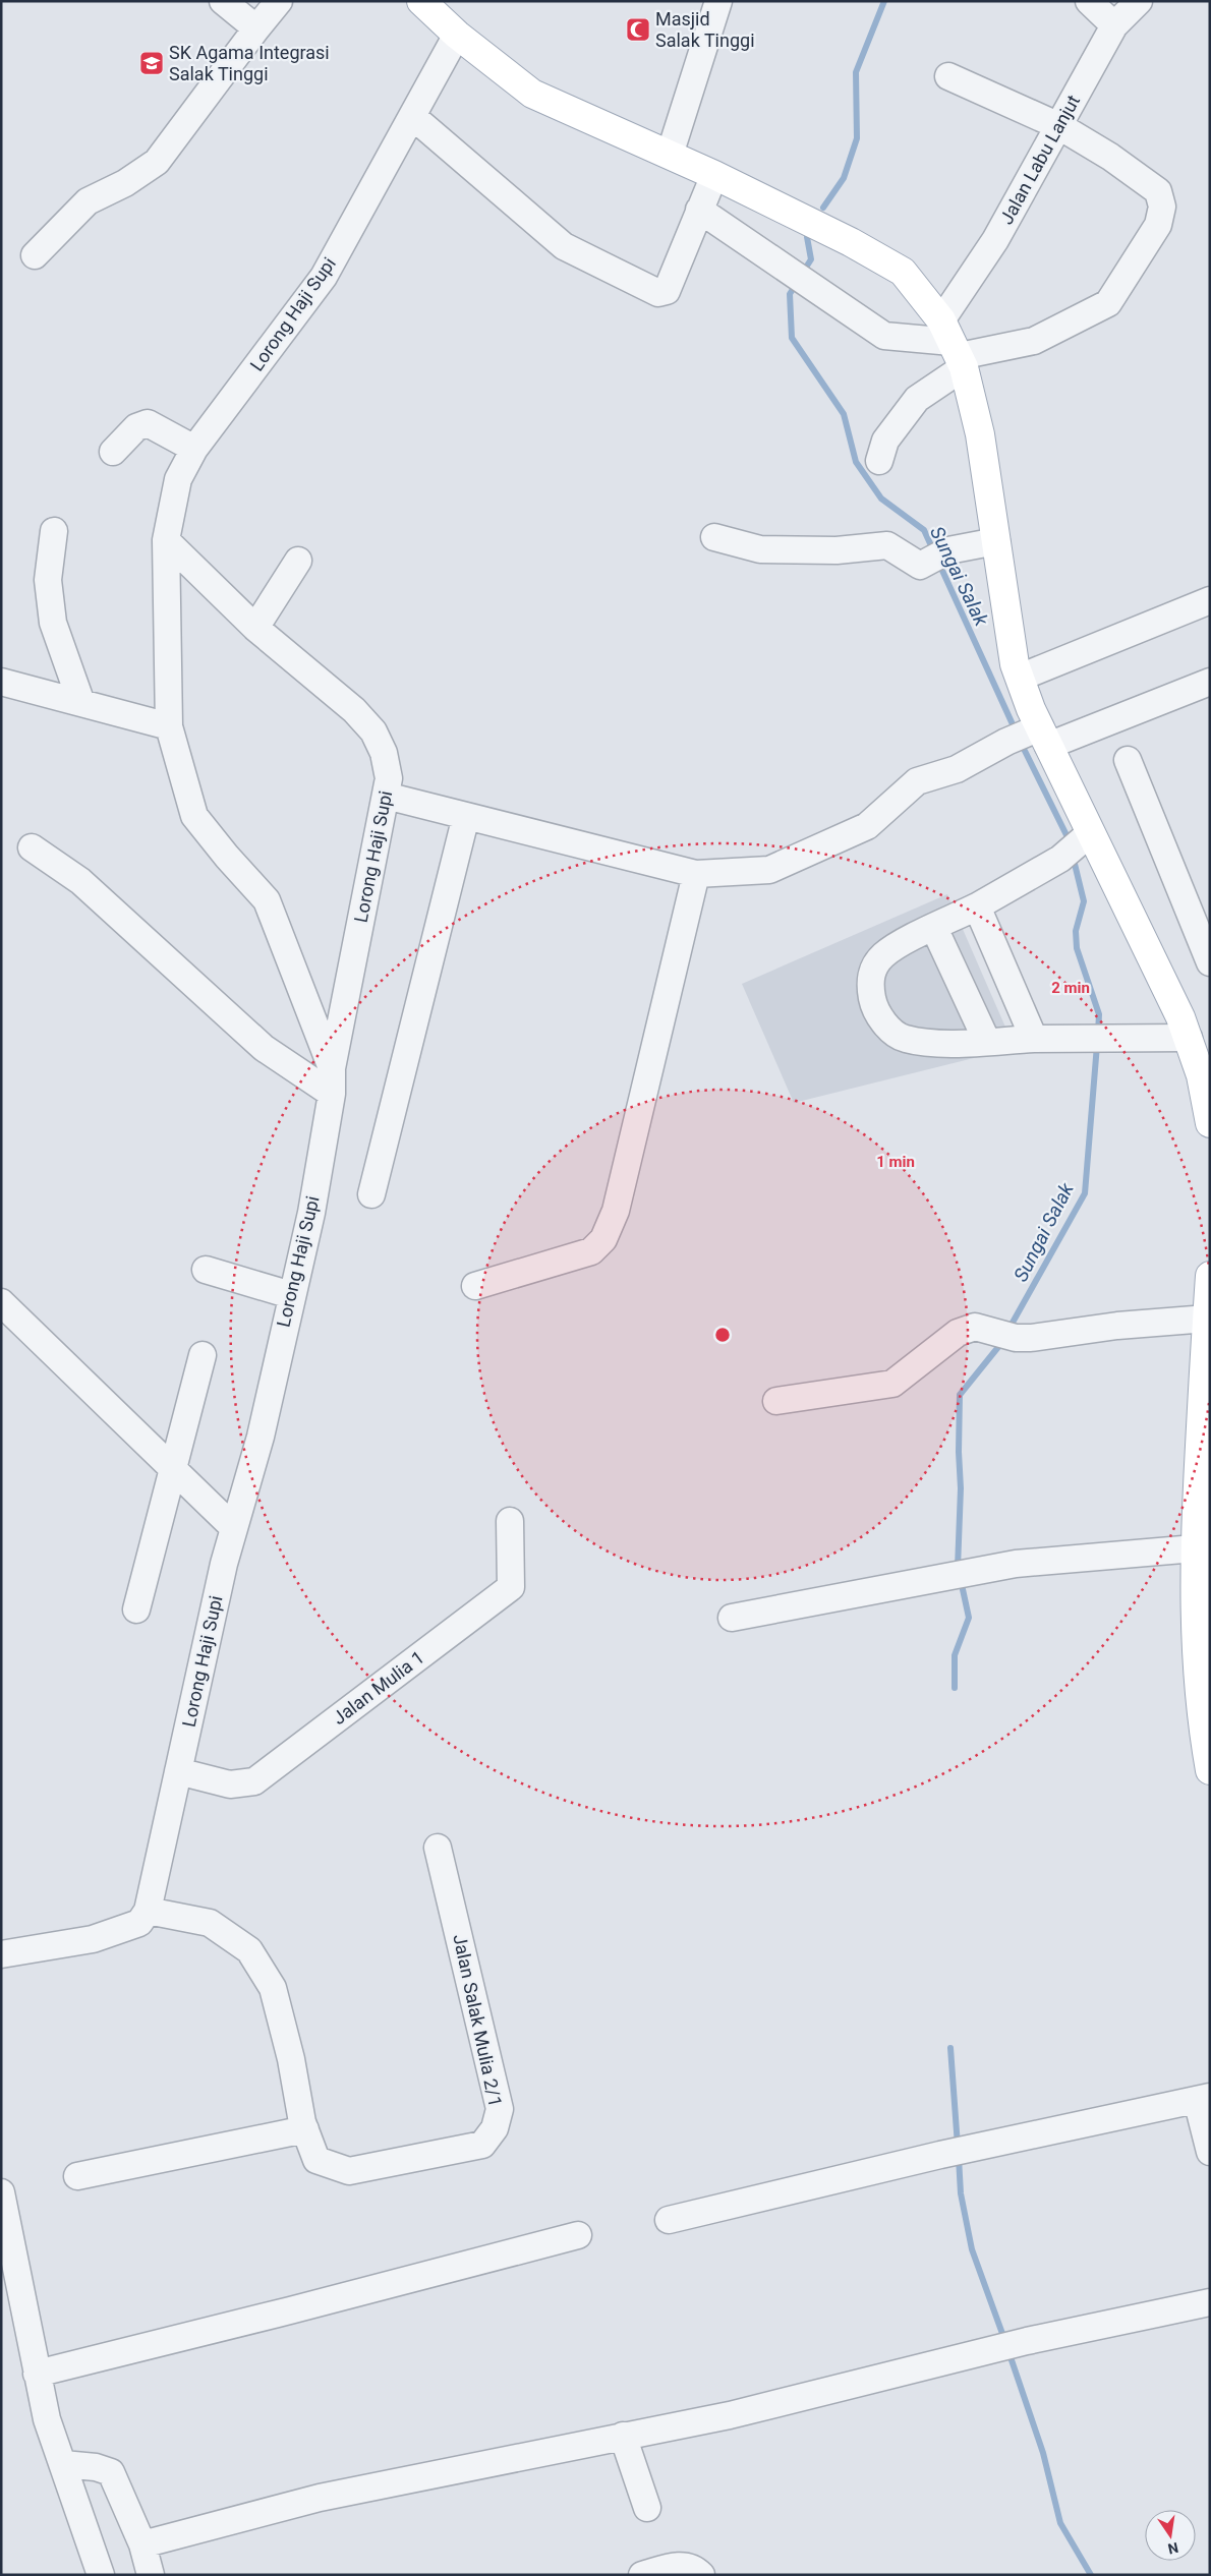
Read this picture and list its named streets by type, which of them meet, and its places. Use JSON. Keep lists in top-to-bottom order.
{
  "streets": {
    "street": [
      "Jalan Labu Lanjut",
      "Lorong Haji Supi",
      "Jalan Mulia 1",
      "Jalan Salak Mulia 2/1"
    ]
  },
  "crossings": [
    ["Lorong Haji Supi", "Jalan Mulia 1"],
    ["Lorong Haji Supi", "Jalan Salak Mulia 2/1"]
  ],
  "water": ["Sungai Salak"],
  "places": {
    "mosque": ["Masjid Salak Tinggi"],
    "school or university": ["SK Agama Integrasi Salak Tinggi"]
  },
  "north": "bottom",
  "rings": ["2 min", "1 min"]
}
